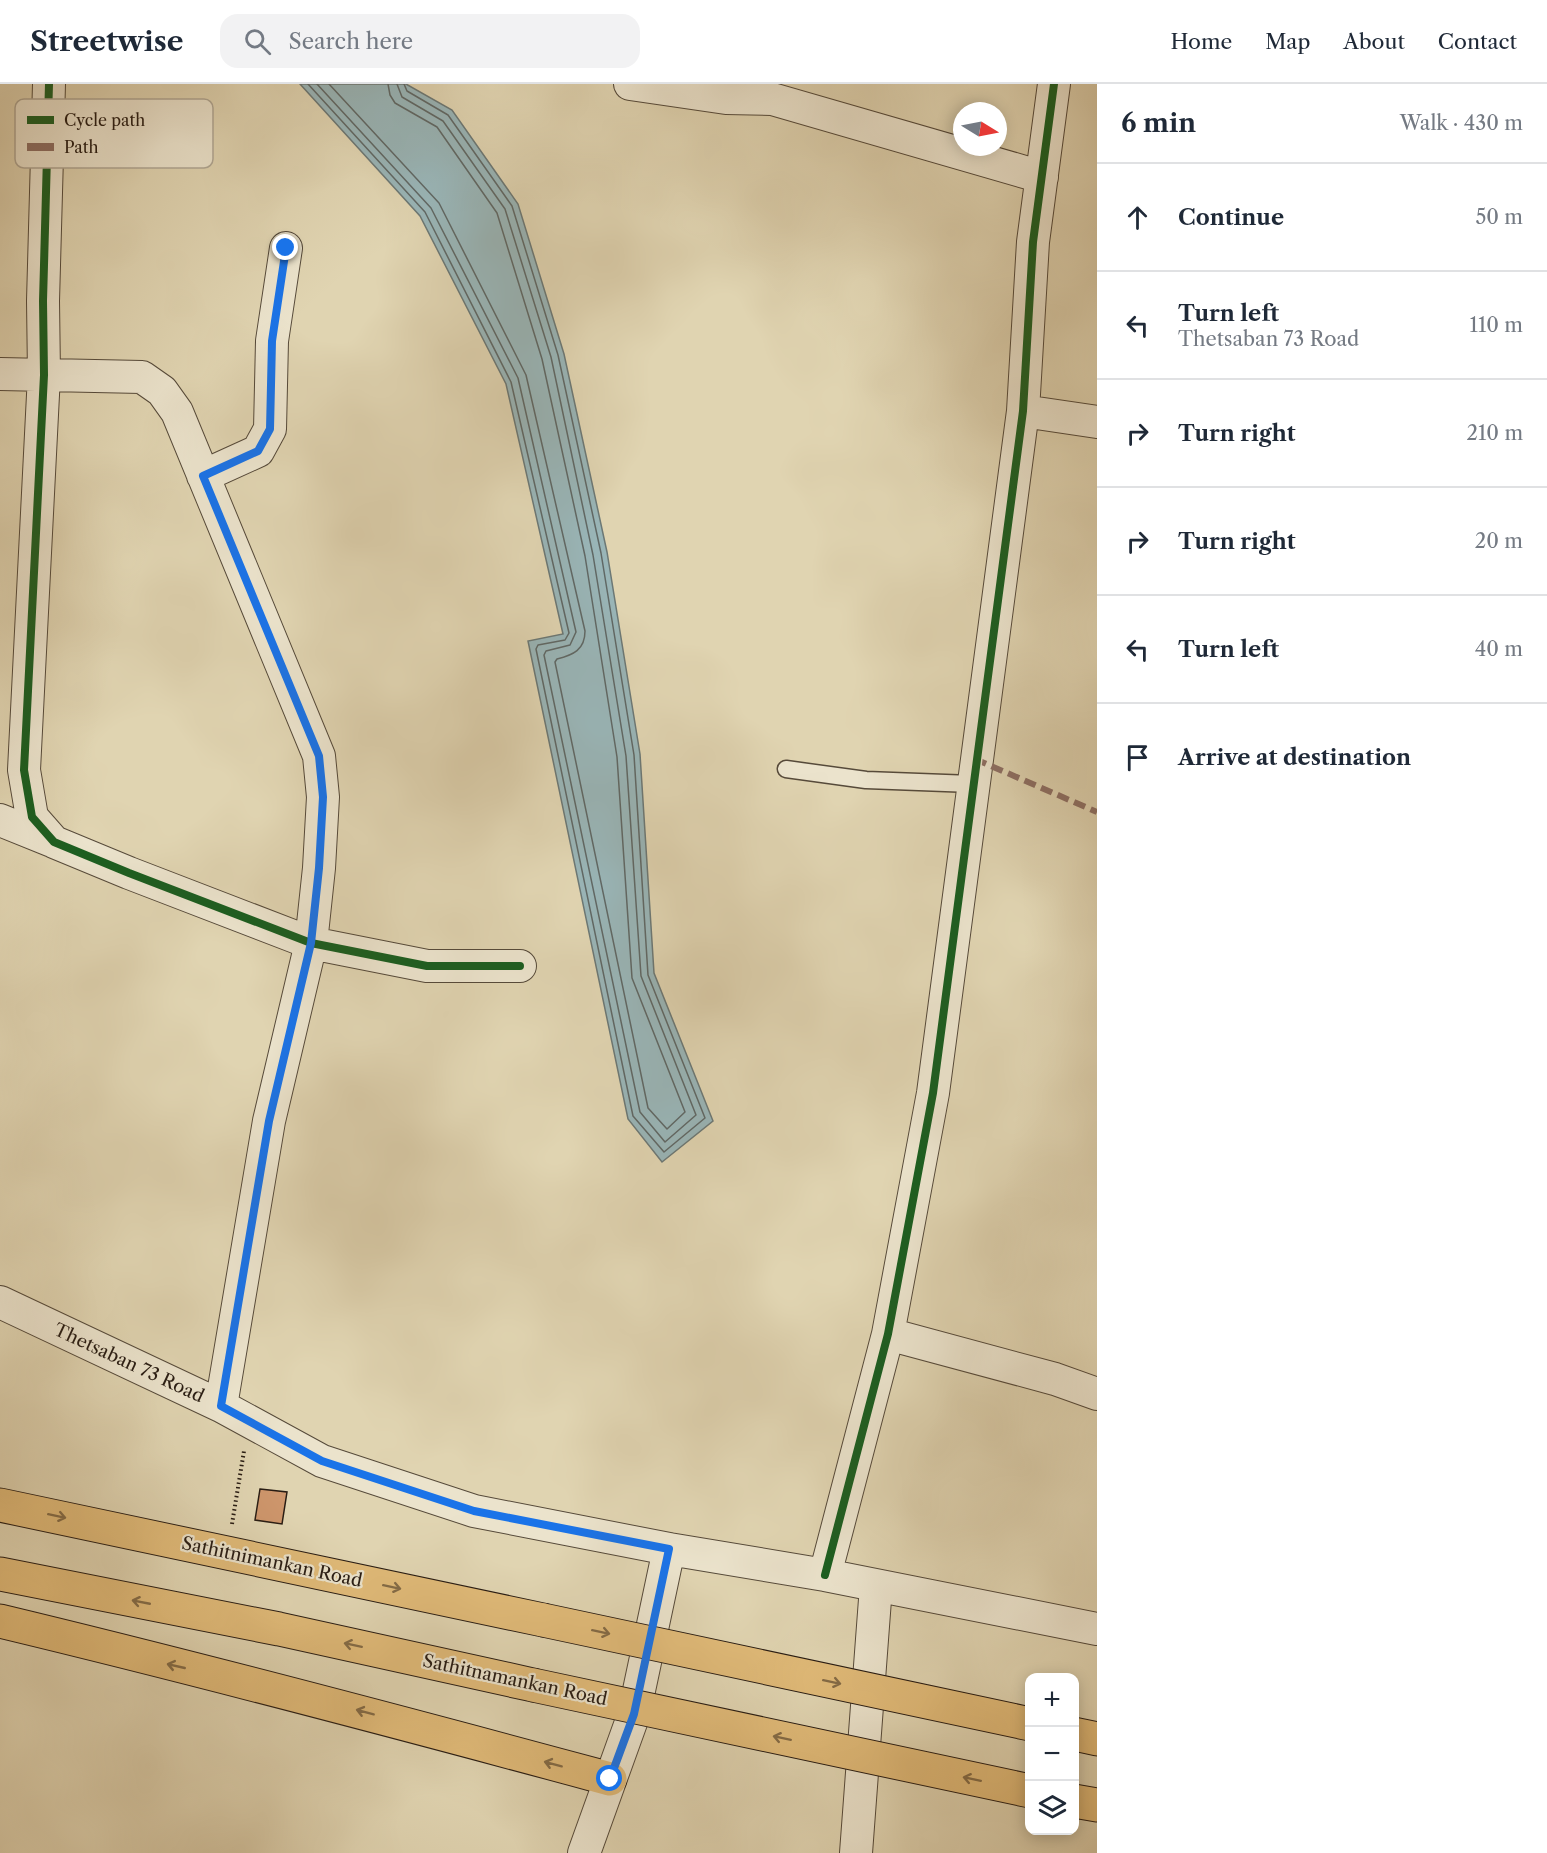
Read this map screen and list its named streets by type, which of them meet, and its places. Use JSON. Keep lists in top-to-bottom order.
{
  "streets": {
    "main road": ["Sathitnimankan Road", "Sathitnamankan Road"],
    "street": ["Thetsaban 73 Road"]
  },
  "legend": ["Cycle path", "Path"],
  "north": "right",
  "page": {
    "header": "Streetwise",
    "search": "Search here",
    "nav": [
      "Home",
      "Map",
      "About",
      "Contact"
    ],
    "heading": ["6 min", "Walk · 430 m"],
    "list": [
      ["Continue", "50 m"],
      ["Turn left", "Thetsaban 73 Road", "110 m"],
      ["Turn right", "210 m"],
      ["Turn right", "20 m"],
      ["Turn left", "40 m"],
      "Arrive at destination"
    ],
    "map_buttons": ["+", "−"]
  }
}
